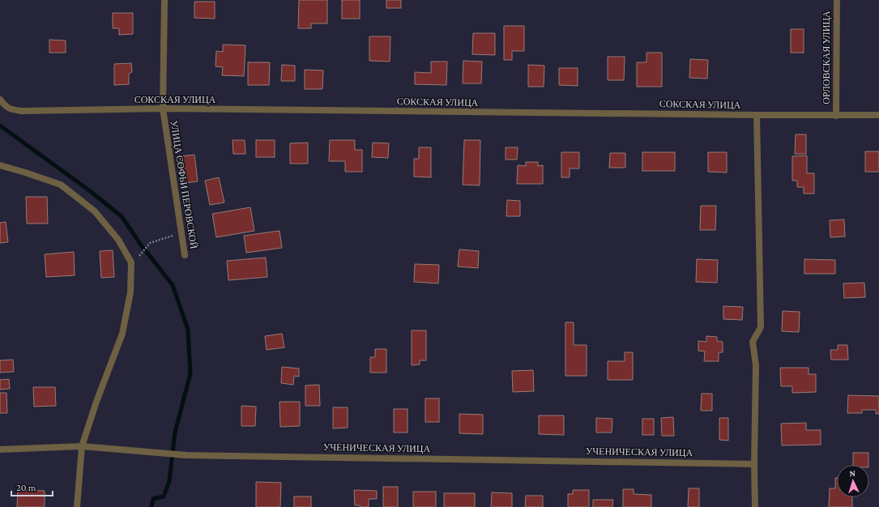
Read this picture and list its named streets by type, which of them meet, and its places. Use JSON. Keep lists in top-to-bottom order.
{
  "streets": {
    "street": [
      "ОРЛОВСКАЯ УЛИЦА",
      "СОКСКАЯ УЛИЦА",
      "УЛИЦА СОФЬИ ПЕРОВСКОЙ",
      "УЧЕНИЧЕСКАЯ УЛИЦА"
    ]
  },
  "crossings": [
    ["ОРЛОВСКАЯ УЛИЦА", "СОКСКАЯ УЛИЦА"],
    ["СОКСКАЯ УЛИЦА", "УЛИЦА СОФЬИ ПЕРОВСКОЙ"]
  ],
  "scale_bar": "20 m",
  "north": "top"
}
